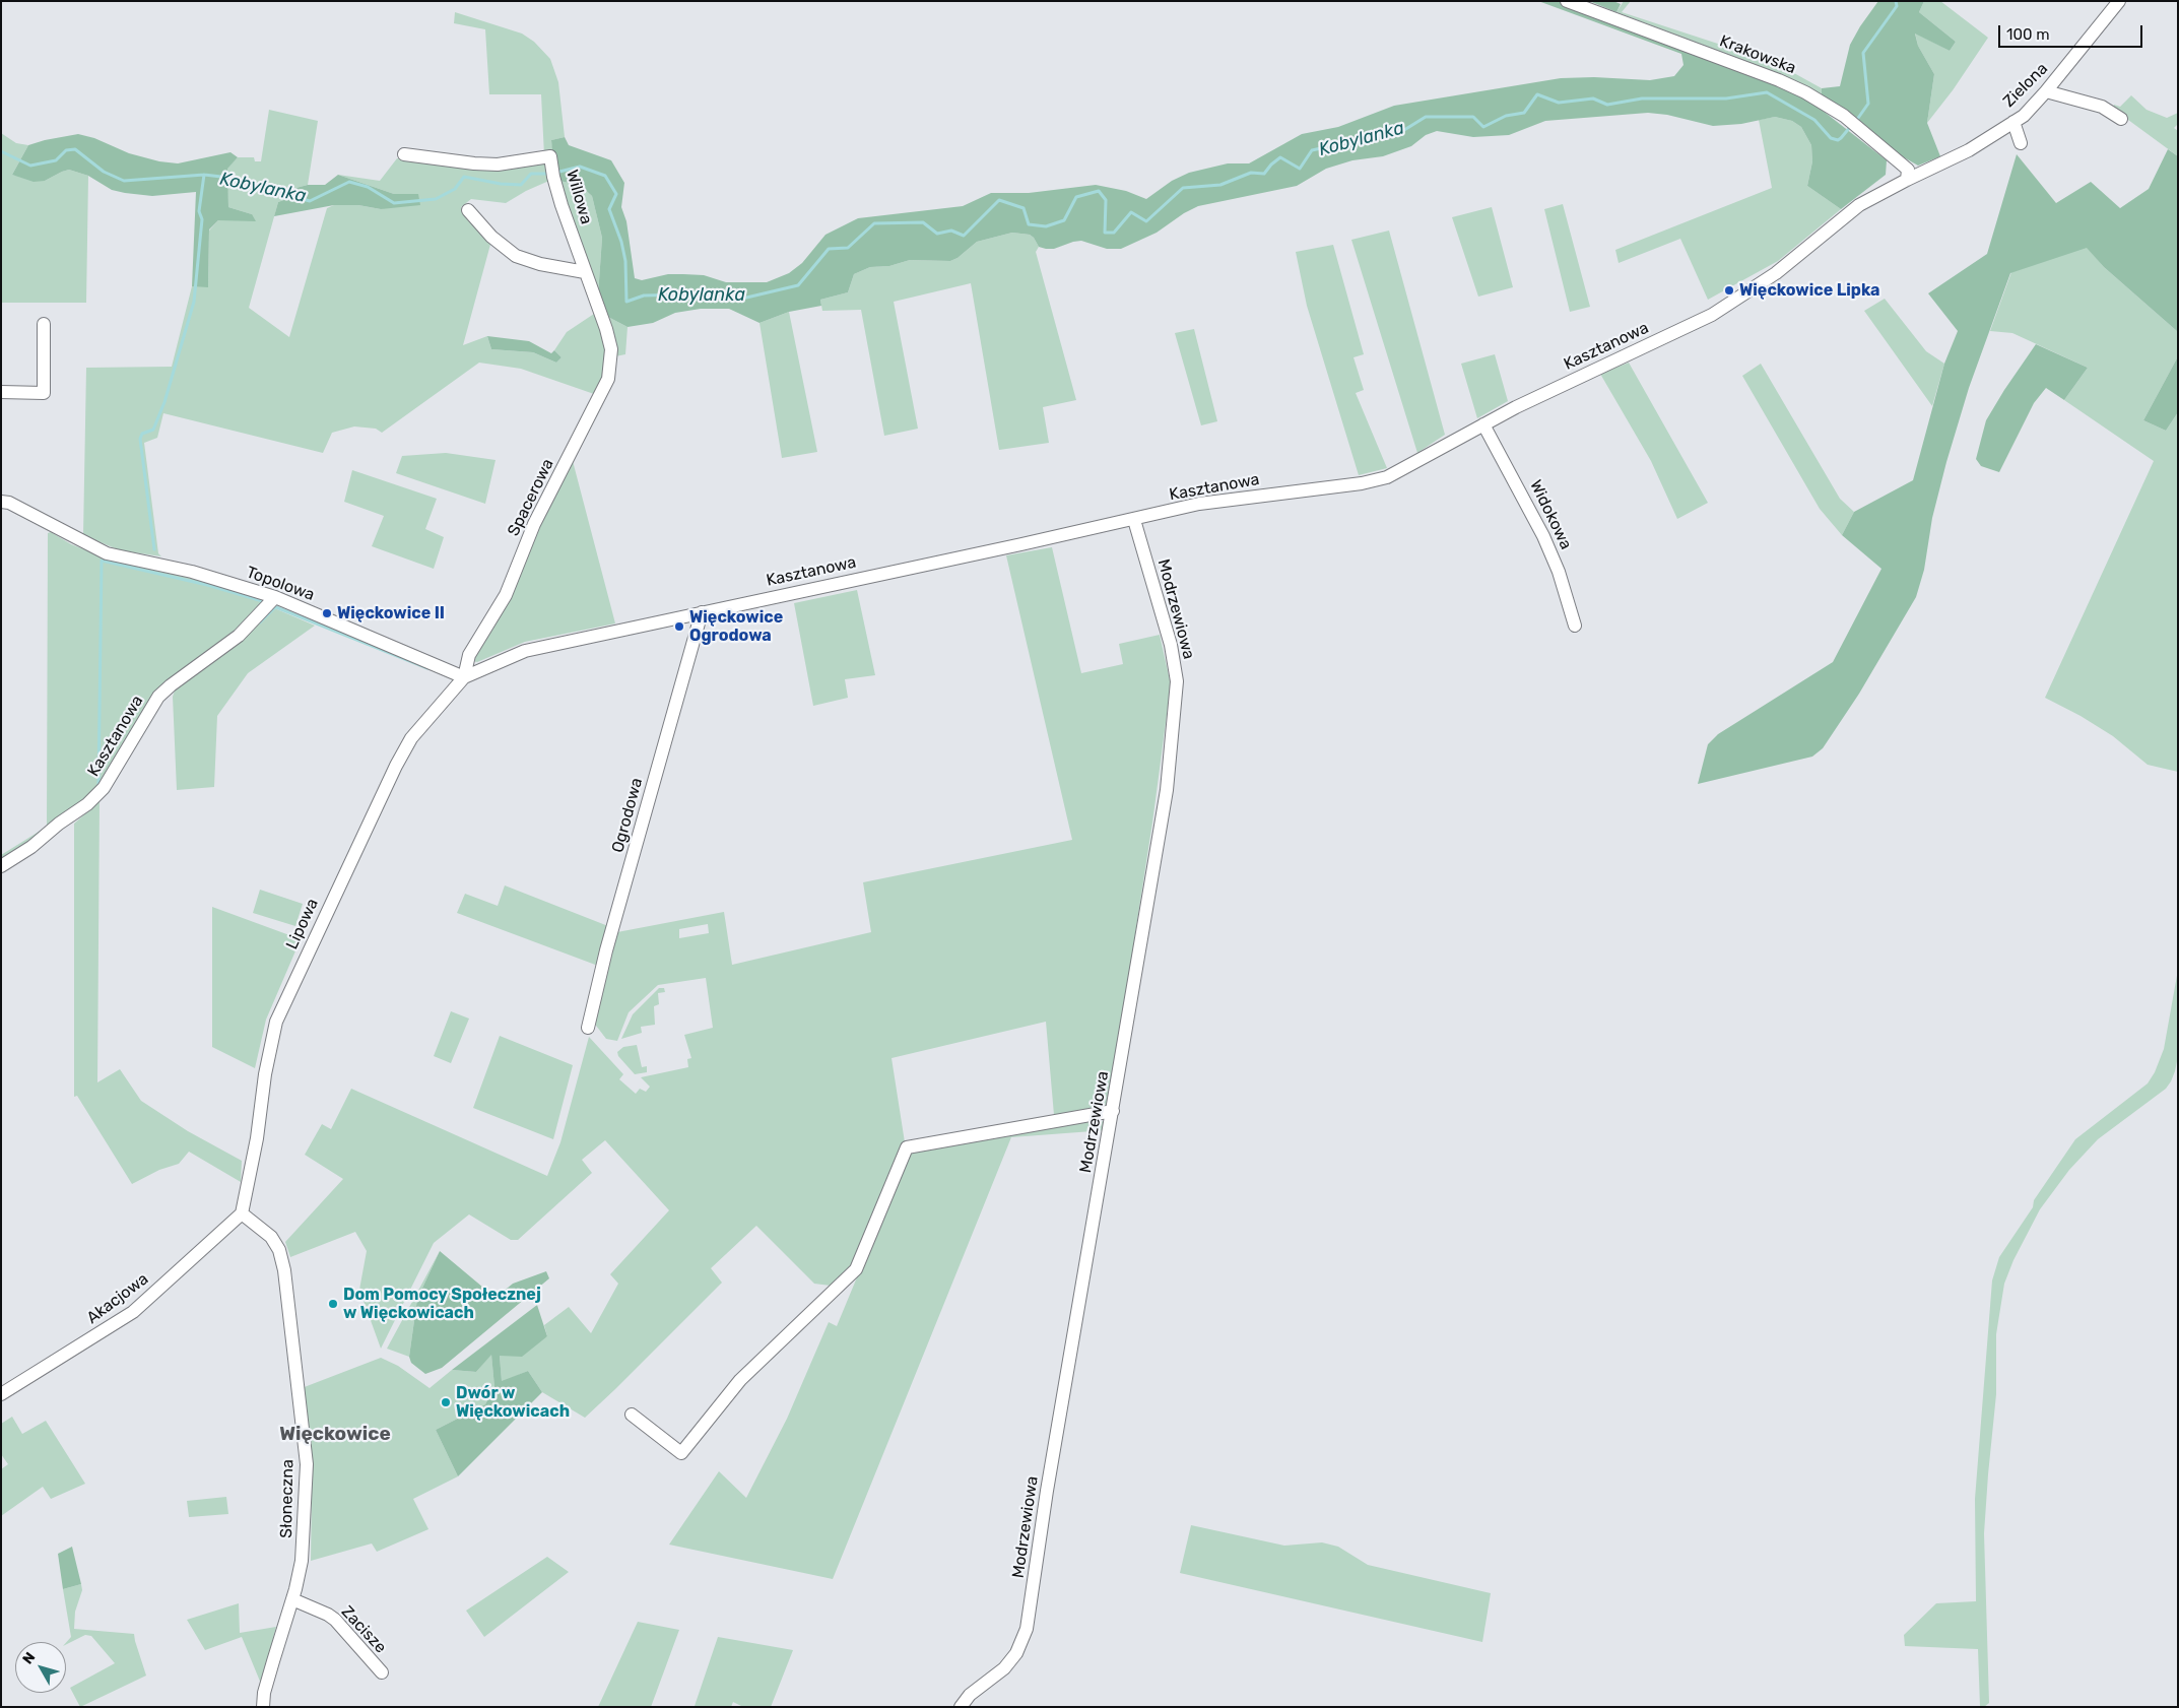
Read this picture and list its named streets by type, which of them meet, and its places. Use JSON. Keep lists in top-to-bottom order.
{
  "streets": {
    "street": [
      "Krakowska",
      "Zielona",
      "Willowa",
      "Kasztanowa",
      "Spacerowa",
      "Widokowa",
      "Topolowa",
      "Modrzewiowa",
      "Ogrodowa",
      "Lipowa",
      "Akacjowa",
      "Słoneczna",
      "Zacisze"
    ]
  },
  "crossings": [
    ["Krakowska", "Zielona"],
    ["Krakowska", "Kasztanowa"],
    ["Zielona", "Kasztanowa"],
    ["Willowa", "Spacerowa"],
    ["Kasztanowa", "Spacerowa"],
    ["Kasztanowa", "Widokowa"],
    ["Kasztanowa", "Topolowa"],
    ["Kasztanowa", "Modrzewiowa"],
    ["Kasztanowa", "Ogrodowa"],
    ["Kasztanowa", "Lipowa"],
    ["Spacerowa", "Topolowa"],
    ["Spacerowa", "Lipowa"],
    ["Topolowa", "Lipowa"],
    ["Lipowa", "Akacjowa"],
    ["Lipowa", "Słoneczna"],
    ["Akacjowa", "Słoneczna"],
    ["Słoneczna", "Zacisze"]
  ],
  "districts": ["Więckowice"],
  "water": ["Kobylanka"],
  "places": [
    "Więckowice Lipka",
    "Więckowice II",
    "Więckowice Ogrodowa",
    "Dom Pomocy Społecznej w Więckowicach",
    "Dwór w Więckowicach"
  ],
  "scale_bar": "100 m",
  "north": "top left"
}
